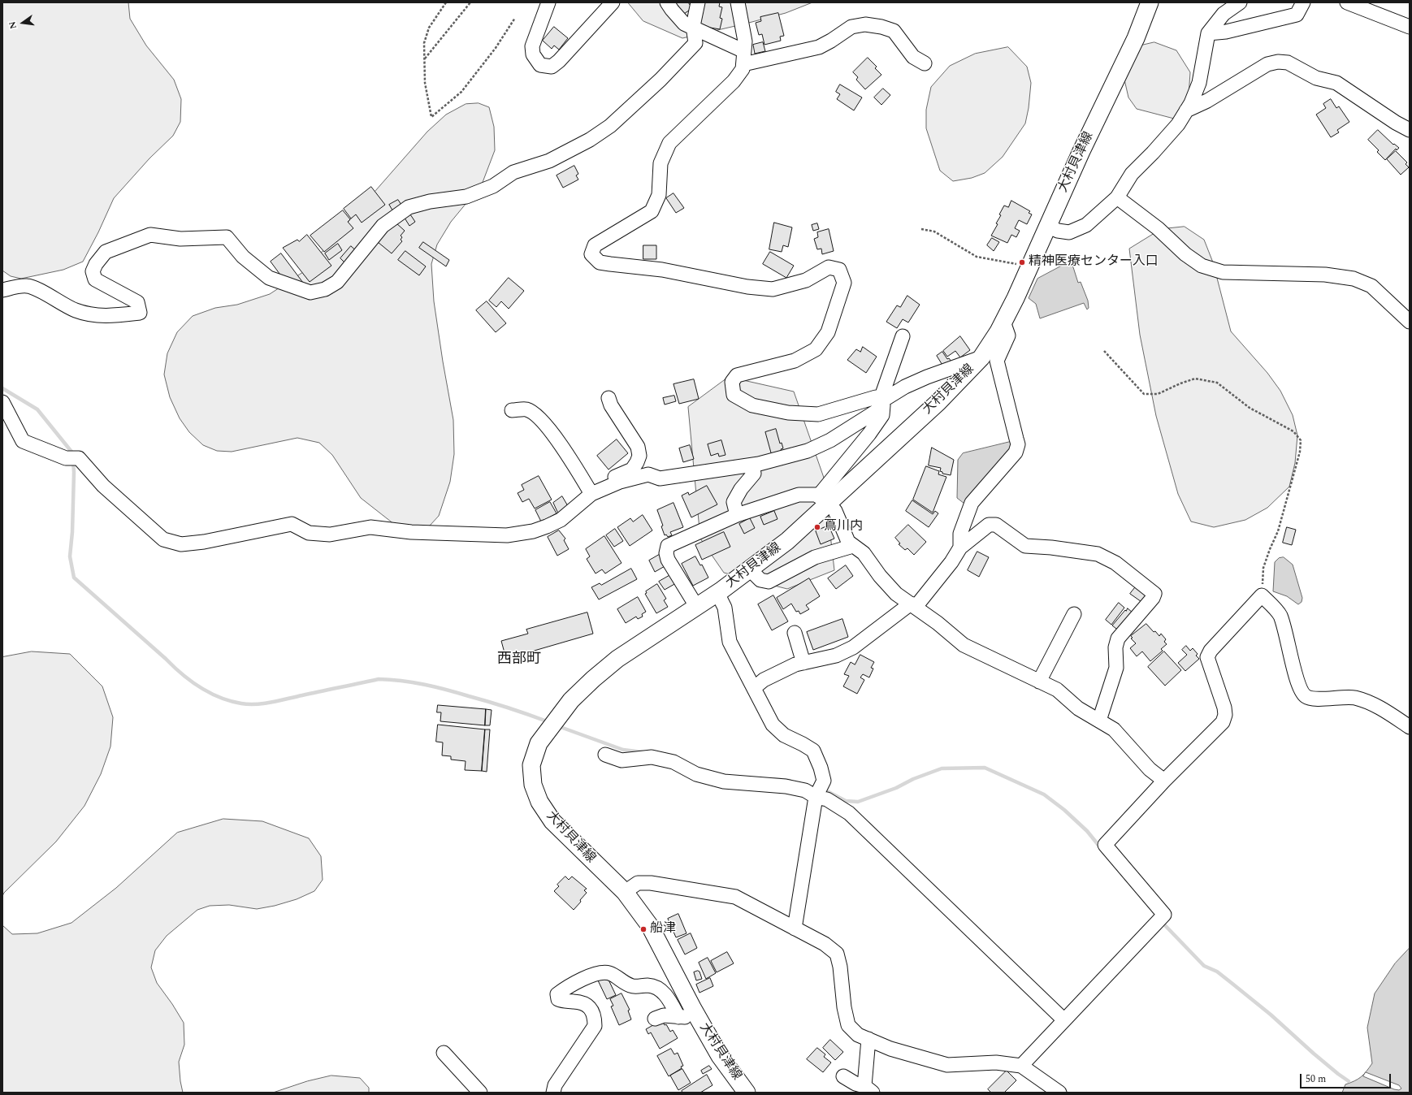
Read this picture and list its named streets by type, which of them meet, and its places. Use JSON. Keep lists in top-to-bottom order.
{
  "streets": {
    "main road": ["大村貝津線"]
  },
  "districts": ["西部町"],
  "places": ["精神医療センター入口", "蔦川内", "船津"],
  "scale_bar": "50 m",
  "north": "left"
}
